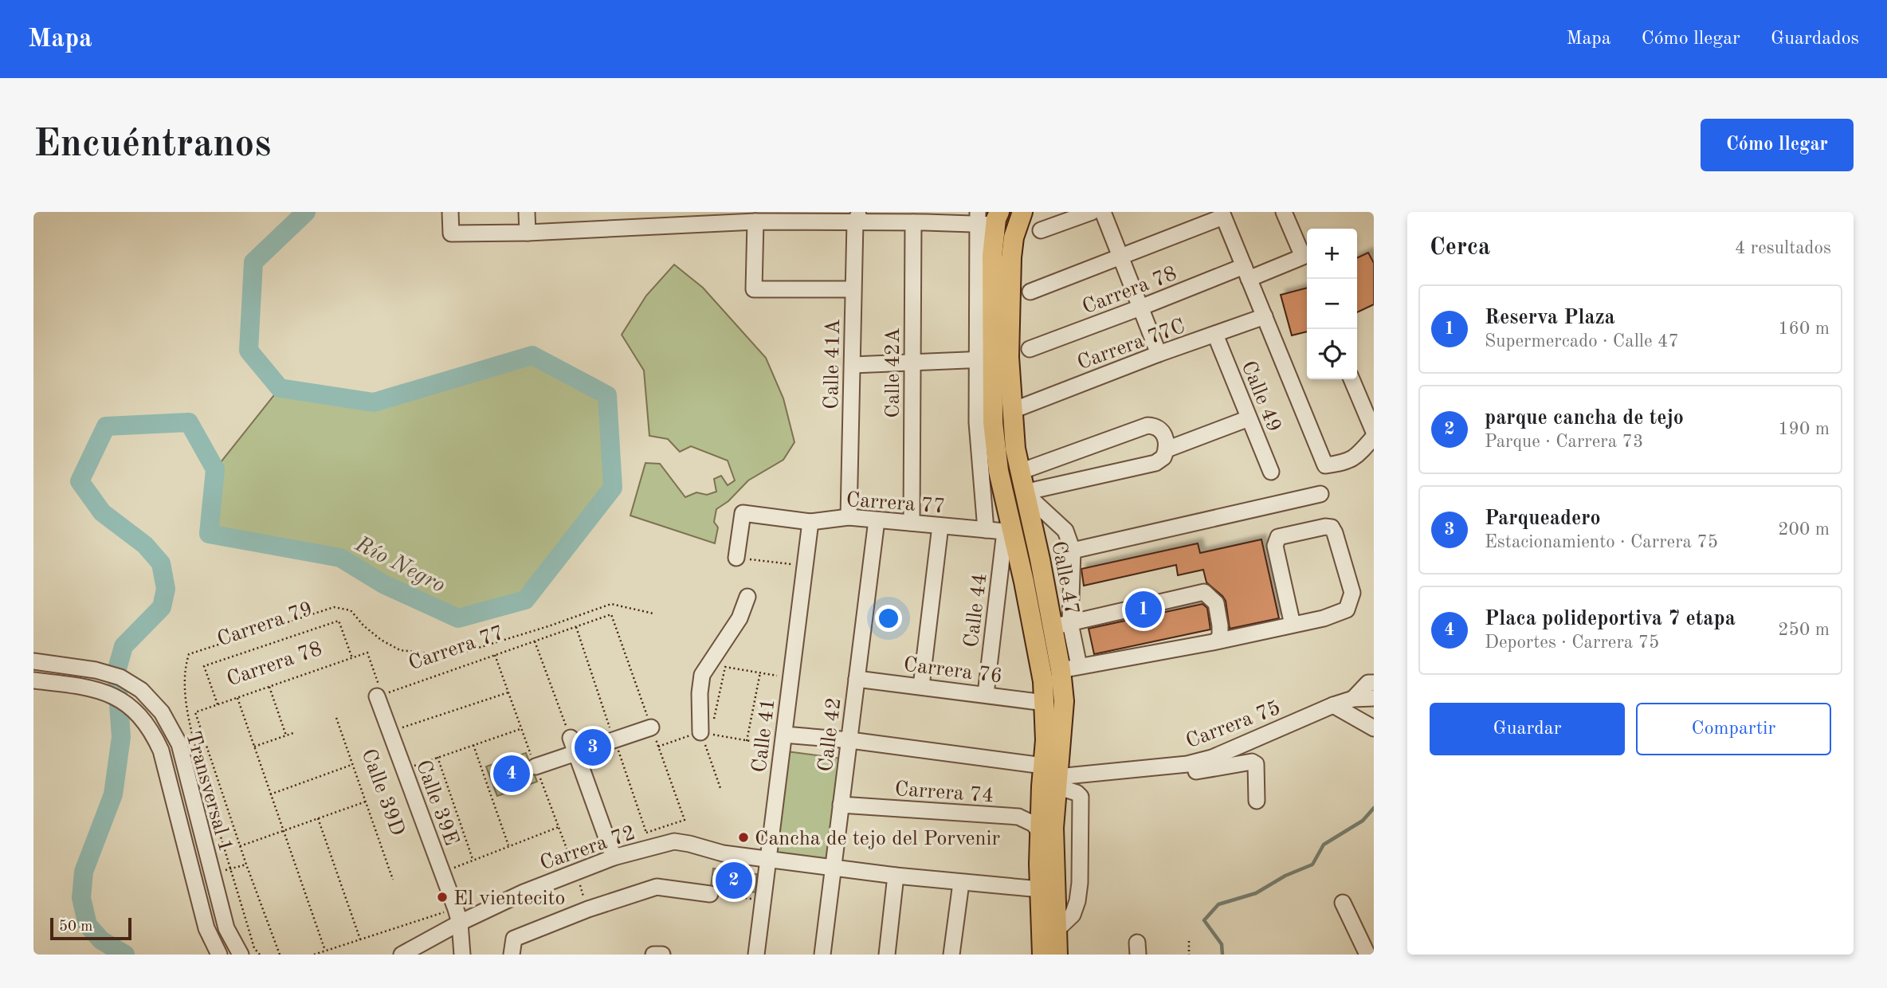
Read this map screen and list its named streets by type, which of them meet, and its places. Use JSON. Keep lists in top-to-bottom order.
{
  "streets": {
    "main road": ["Calle 47"],
    "street": [
      "Carrera 78",
      "Carrera 77C",
      "Calle 41A",
      "Calle 42A",
      "Calle 49",
      "Carrera 77",
      "Calle 44",
      "Carrera 76",
      "Carrera 75",
      "Calle 42",
      "Calle 41",
      "Transversal 1",
      "Carrera 74",
      "Calle 39E",
      "Carrera 72"
    ],
    "path": ["Carrera 79", "Calle 39D"]
  },
  "crossings": [
    ["Carrera 78", "Carrera 77"],
    ["Carrera 78", "Carrera 79"],
    ["Carrera 78", "Calle 39E"],
    ["Carrera 77C", "Calle 49"],
    ["Carrera 77C", "Calle 47"],
    ["Calle 41A", "Carrera 77"],
    ["Calle 42A", "Carrera 77"],
    ["Carrera 77", "Calle 47"],
    ["Carrera 77", "Calle 44"],
    ["Carrera 77", "Calle 42"],
    ["Carrera 77", "Calle 41"],
    ["Carrera 77", "Calle 39E"],
    ["Calle 47", "Calle 44"],
    ["Calle 47", "Carrera 76"],
    ["Calle 47", "Carrera 75"],
    ["Calle 47", "Carrera 74"],
    ["Calle 47", "Carrera 72"],
    ["Calle 44", "Carrera 76"],
    ["Carrera 76", "Calle 42"],
    ["Carrera 75", "Calle 42"],
    ["Carrera 75", "Calle 41"],
    ["Calle 42", "Carrera 74"],
    ["Calle 42", "Carrera 72"],
    ["Calle 41", "Carrera 72"],
    ["Calle 39E", "Carrera 72"]
  ],
  "water": ["Río Negro"],
  "places": ["Cancha de tejo del Porvenir", "El vientecito"],
  "scale_bar": "50 m",
  "page": {
    "header": "Mapa",
    "nav": ["Mapa", "Cómo llegar", "Guardados"],
    "buttons": [
      "Cómo llegar",
      ["Guardar", "Compartir"]
    ],
    "title": "Encuéntranos",
    "heading": ["Cerca", "4 resultados"],
    "map_buttons": ["+", "−"],
    "list": [
      {
        "mark": "1",
        "name": "Reserva Plaza",
        "note": "Supermercado · Calle 47",
        "value": "160 m"
      },
      {
        "mark": "2",
        "name": "parque cancha de tejo",
        "note": "Parque · Carrera 73",
        "value": "190 m"
      },
      {
        "mark": "3",
        "name": "Parqueadero",
        "note": "Estacionamiento · Carrera 75",
        "value": "200 m"
      },
      {
        "mark": "4",
        "name": "Placa polideportiva 7 etapa",
        "note": "Deportes · Carrera 75",
        "value": "250 m"
      }
    ],
    "pins": [
      "1",
      "3",
      "4",
      "2"
    ],
    "scale": "50 m"
  }
}
